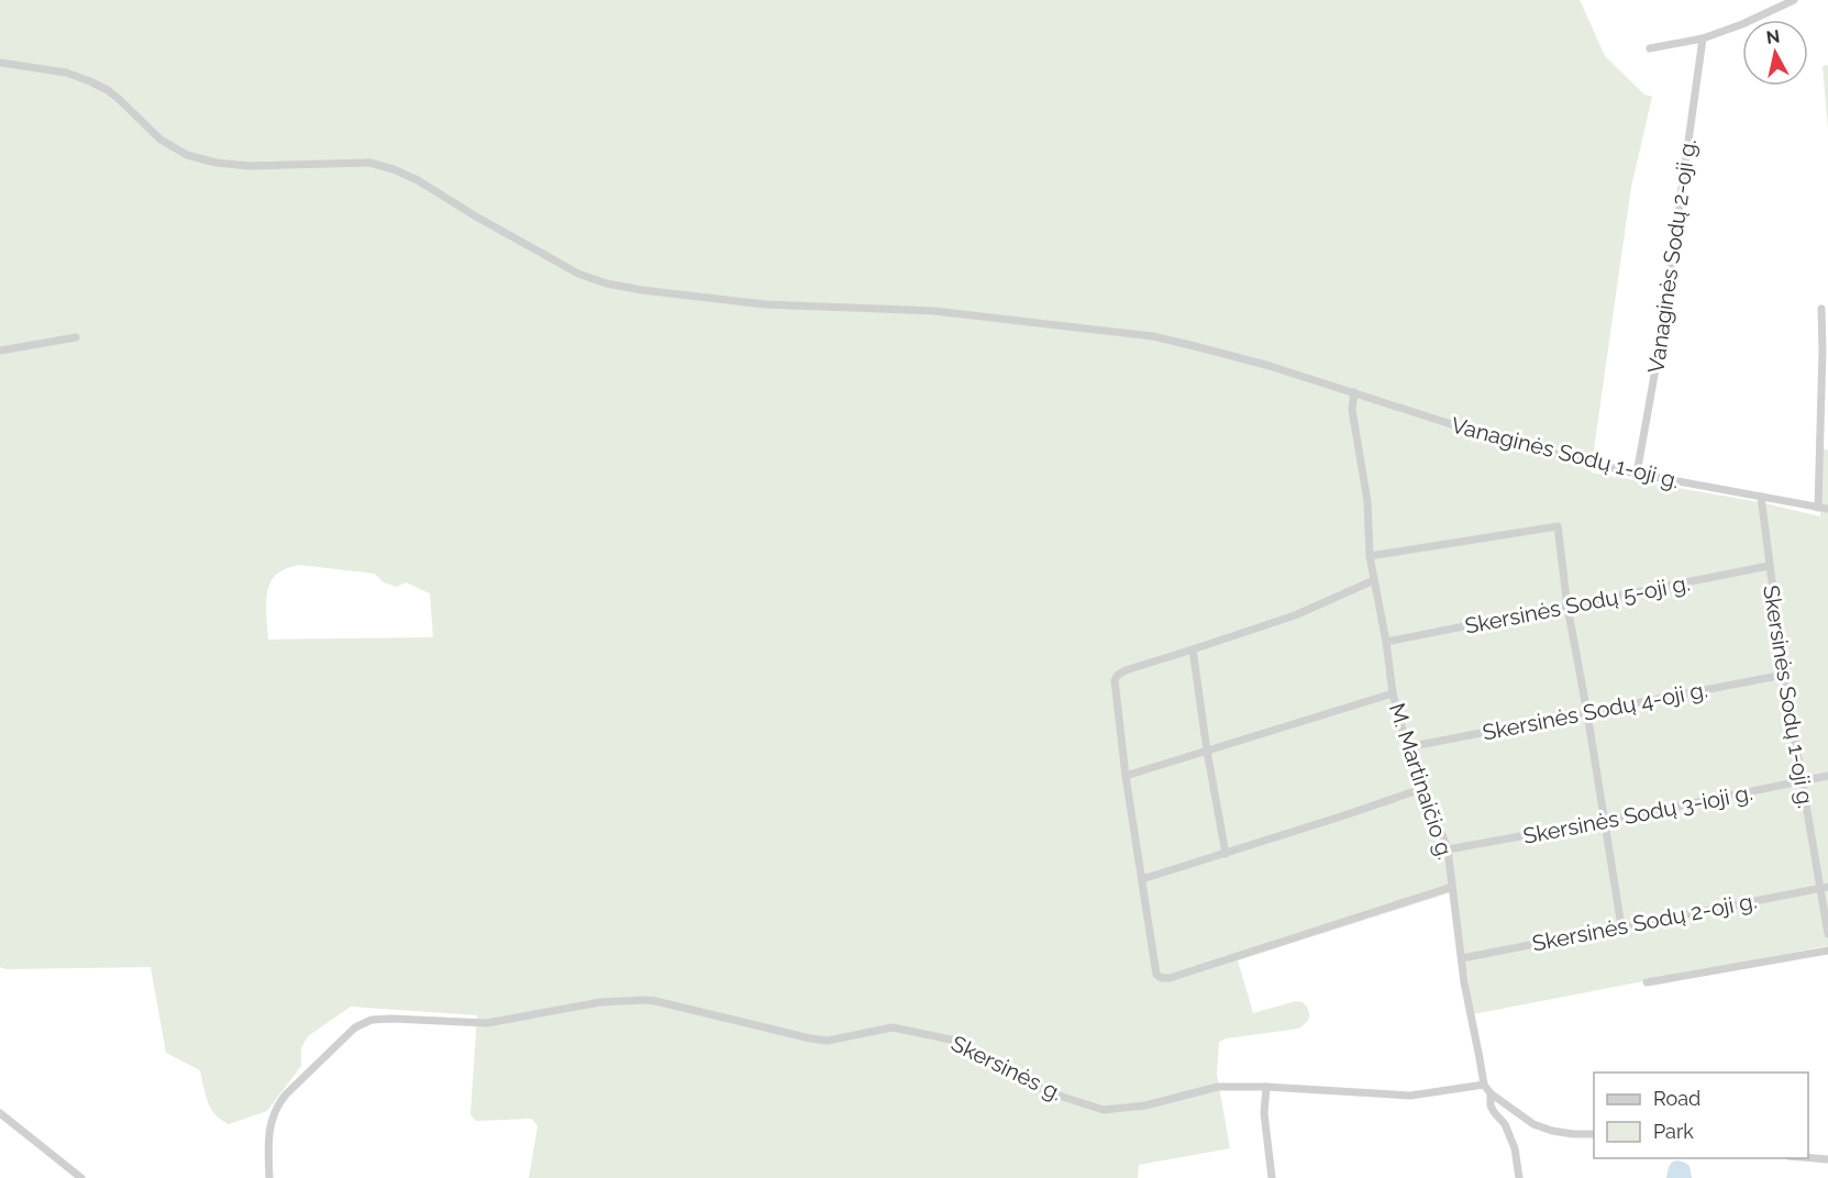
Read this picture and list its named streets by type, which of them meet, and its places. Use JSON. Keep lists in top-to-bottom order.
{
  "streets": {
    "street": [
      "Vanaginės Sodų 2-oji g.",
      "Vanaginės Sodų 1-oji g.",
      "Skersinės Sodų 5-oji g.",
      "Skersinės Sodų 1-oji g.",
      "Skersinės Sodų 4-oji g.",
      "M. Martinaičio g.",
      "Skersinės Sodų 3-ioji g.",
      "Skersinės Sodų 2-oji g.",
      "Skersinės g."
    ]
  },
  "crossings": [
    ["Vanaginės Sodų 2-oji g.", "Vanaginės Sodų 1-oji g."],
    ["Vanaginės Sodų 1-oji g.", "Skersinės Sodų 1-oji g."],
    ["Vanaginės Sodų 1-oji g.", "M. Martinaičio g."],
    ["Skersinės Sodų 5-oji g.", "Skersinės Sodų 1-oji g."],
    ["Skersinės Sodų 5-oji g.", "M. Martinaičio g."],
    ["Skersinės Sodų 1-oji g.", "Skersinės Sodų 4-oji g."],
    ["Skersinės Sodų 1-oji g.", "Skersinės Sodų 3-ioji g."],
    ["Skersinės Sodų 1-oji g.", "Skersinės Sodų 2-oji g."],
    ["Skersinės Sodų 4-oji g.", "M. Martinaičio g."],
    ["M. Martinaičio g.", "Skersinės Sodų 3-ioji g."],
    ["M. Martinaičio g.", "Skersinės Sodų 2-oji g."],
    ["M. Martinaičio g.", "Skersinės g."]
  ],
  "legend": ["Road", "Park"],
  "north": "top"
}
